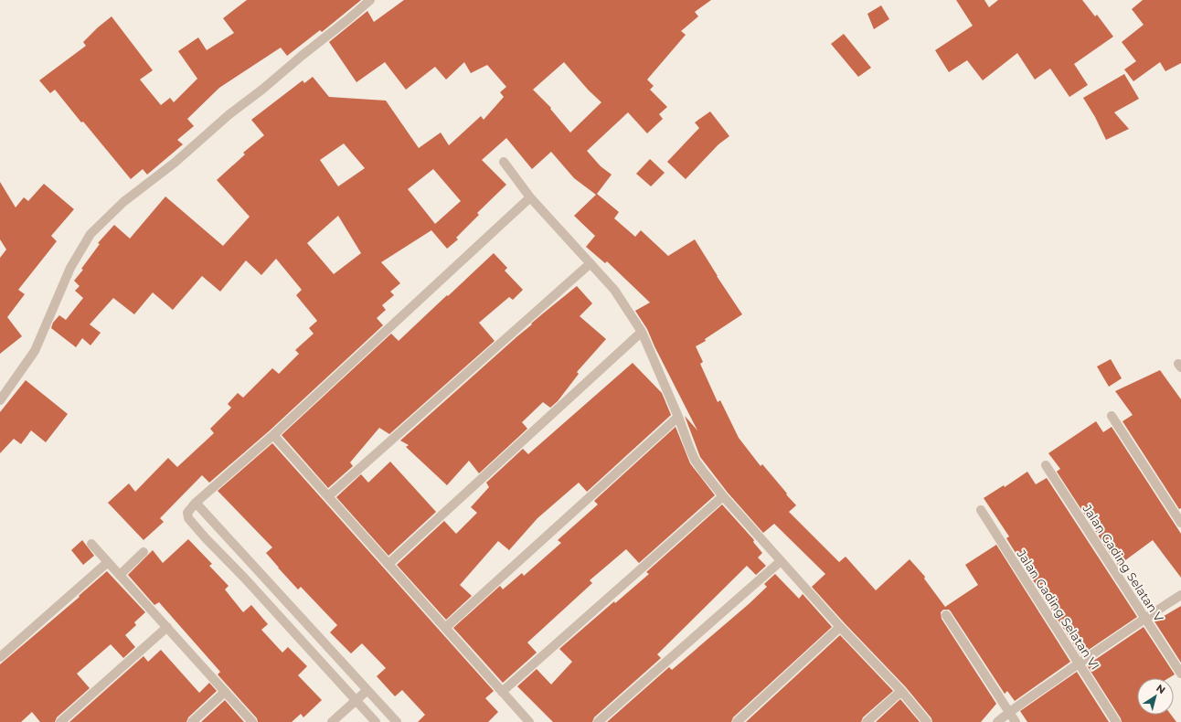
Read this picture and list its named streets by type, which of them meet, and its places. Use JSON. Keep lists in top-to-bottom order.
{
  "streets": {
    "street": ["Jalan Gading Selatan V", "Jalan Gading Selatan VI"]
  },
  "north": "top right"
}
